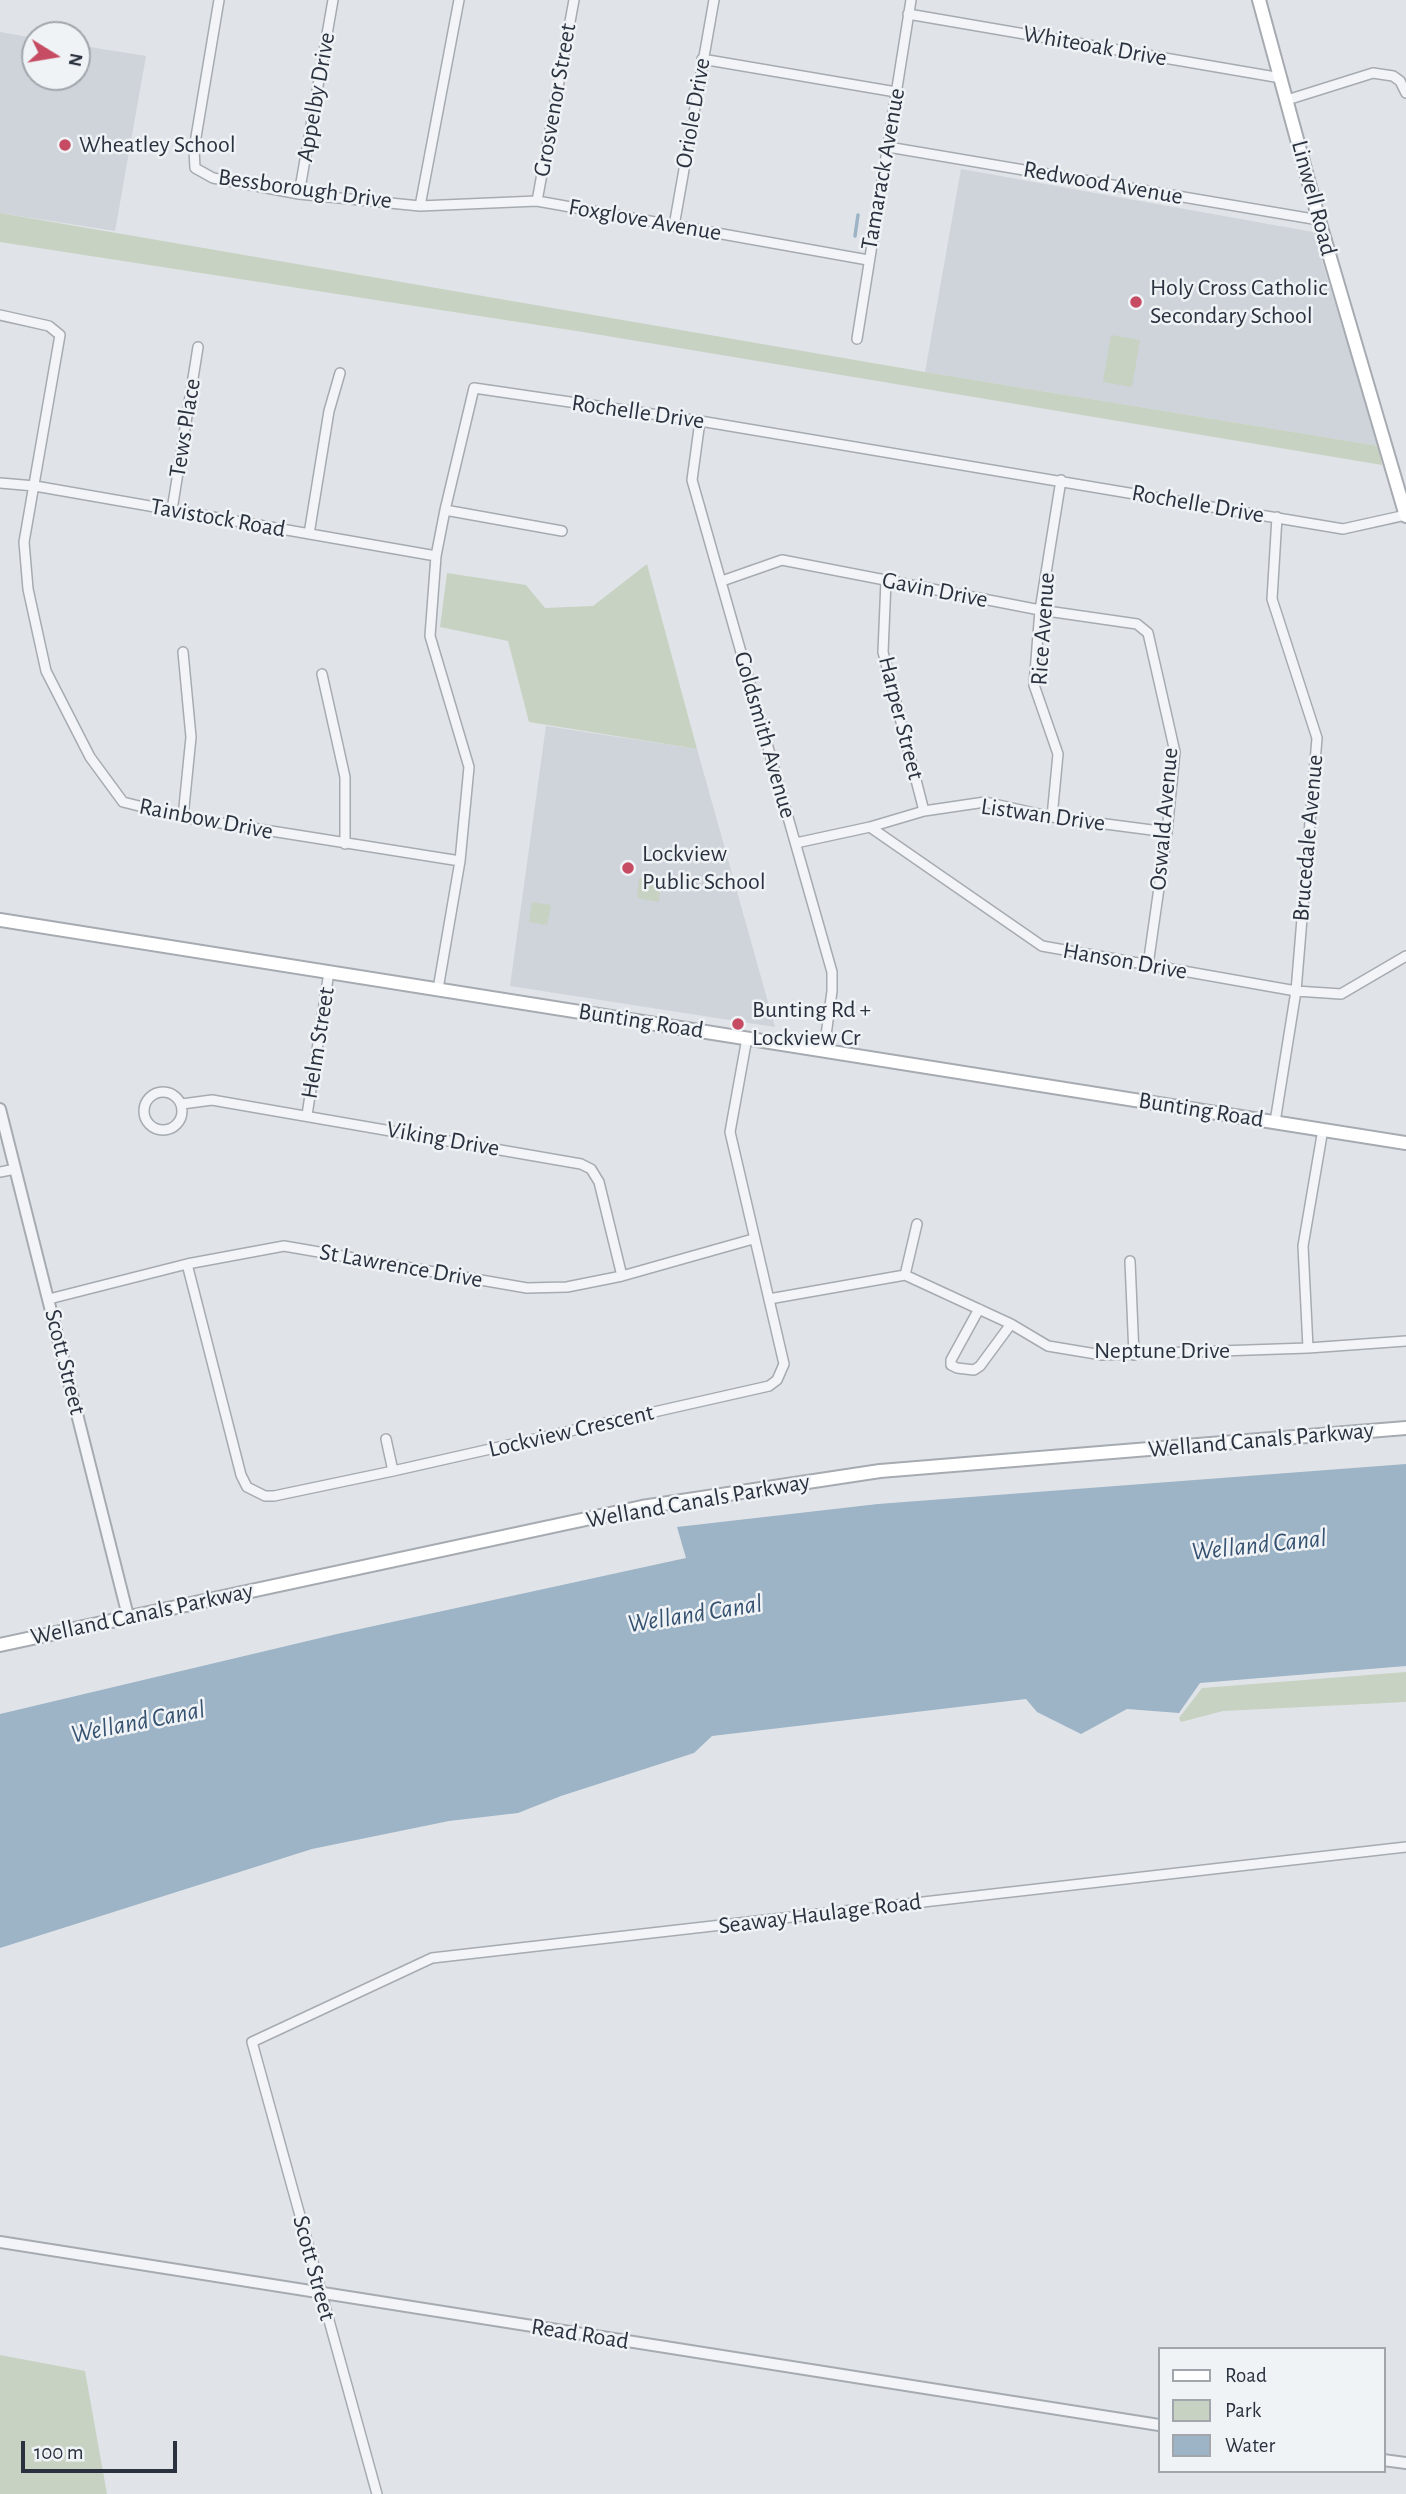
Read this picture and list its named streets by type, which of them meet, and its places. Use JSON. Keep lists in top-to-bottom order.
{
  "streets": {
    "main road": ["Linwell Road", "Bunting Road", "Welland Canals Parkway"],
    "street": [
      "Whiteoak Drive",
      "Appelby Drive",
      "Grosvenor Street",
      "Oriole Drive",
      "Tamarack Avenue",
      "Redwood Avenue",
      "Bessborough Drive",
      "Foxglove Avenue",
      "Rochelle Drive",
      "Tews Place",
      "Tavistock Road",
      "Gavin Drive",
      "Rice Avenue",
      "Harper Street",
      "Goldsmith Avenue",
      "Listwan Drive",
      "Rainbow Drive",
      "Oswald Avenue",
      "Brucedale Avenue",
      "Hanson Drive",
      "Helm Street",
      "Viking Drive",
      "St Lawrence Drive",
      "Neptune Drive",
      "Scott Street",
      "Lockview Crescent",
      "Seaway Haulage Road",
      "Read Road"
    ]
  },
  "crossings": [
    ["Whiteoak Drive", "Tamarack Avenue"],
    ["Whiteoak Drive", "Linwell Road"],
    ["Appelby Drive", "Bessborough Drive"],
    ["Grosvenor Street", "Foxglove Avenue"],
    ["Oriole Drive", "Foxglove Avenue"],
    ["Tamarack Avenue", "Redwood Avenue"],
    ["Tamarack Avenue", "Foxglove Avenue"],
    ["Redwood Avenue", "Linwell Road"],
    ["Bessborough Drive", "Foxglove Avenue"],
    ["Linwell Road", "Rochelle Drive"],
    ["Rochelle Drive", "Tavistock Road"],
    ["Rochelle Drive", "Rice Avenue"],
    ["Rochelle Drive", "Goldsmith Avenue"],
    ["Rochelle Drive", "Rainbow Drive"],
    ["Rochelle Drive", "Brucedale Avenue"],
    ["Rochelle Drive", "Bunting Road"],
    ["Tews Place", "Tavistock Road"],
    ["Tavistock Road", "Rainbow Drive"],
    ["Gavin Drive", "Rice Avenue"],
    ["Gavin Drive", "Harper Street"],
    ["Gavin Drive", "Goldsmith Avenue"],
    ["Gavin Drive", "Oswald Avenue"],
    ["Rice Avenue", "Listwan Drive"],
    ["Harper Street", "Listwan Drive"],
    ["Goldsmith Avenue", "Listwan Drive"],
    ["Goldsmith Avenue", "Bunting Road"],
    ["Listwan Drive", "Oswald Avenue"],
    ["Listwan Drive", "Hanson Drive"],
    ["Oswald Avenue", "Hanson Drive"],
    ["Brucedale Avenue", "Hanson Drive"],
    ["Brucedale Avenue", "Bunting Road"],
    ["Bunting Road", "Helm Street"],
    ["Bunting Road", "Lockview Crescent"],
    ["Helm Street", "Viking Drive"],
    ["Viking Drive", "St Lawrence Drive"],
    ["St Lawrence Drive", "Scott Street"],
    ["St Lawrence Drive", "Lockview Crescent"],
    ["Scott Street", "Welland Canals Parkway"],
    ["Scott Street", "Seaway Haulage Road"],
    ["Scott Street", "Read Road"]
  ],
  "water": ["Welland Canal"],
  "places": [
    "Wheatley School",
    "Holy Cross Catholic Secondary School",
    "Lockview Public School",
    "Bunting Rd + Lockview Cr"
  ],
  "legend": ["Road", "Park", "Water"],
  "scale_bar": "100 m",
  "north": "right"
}
